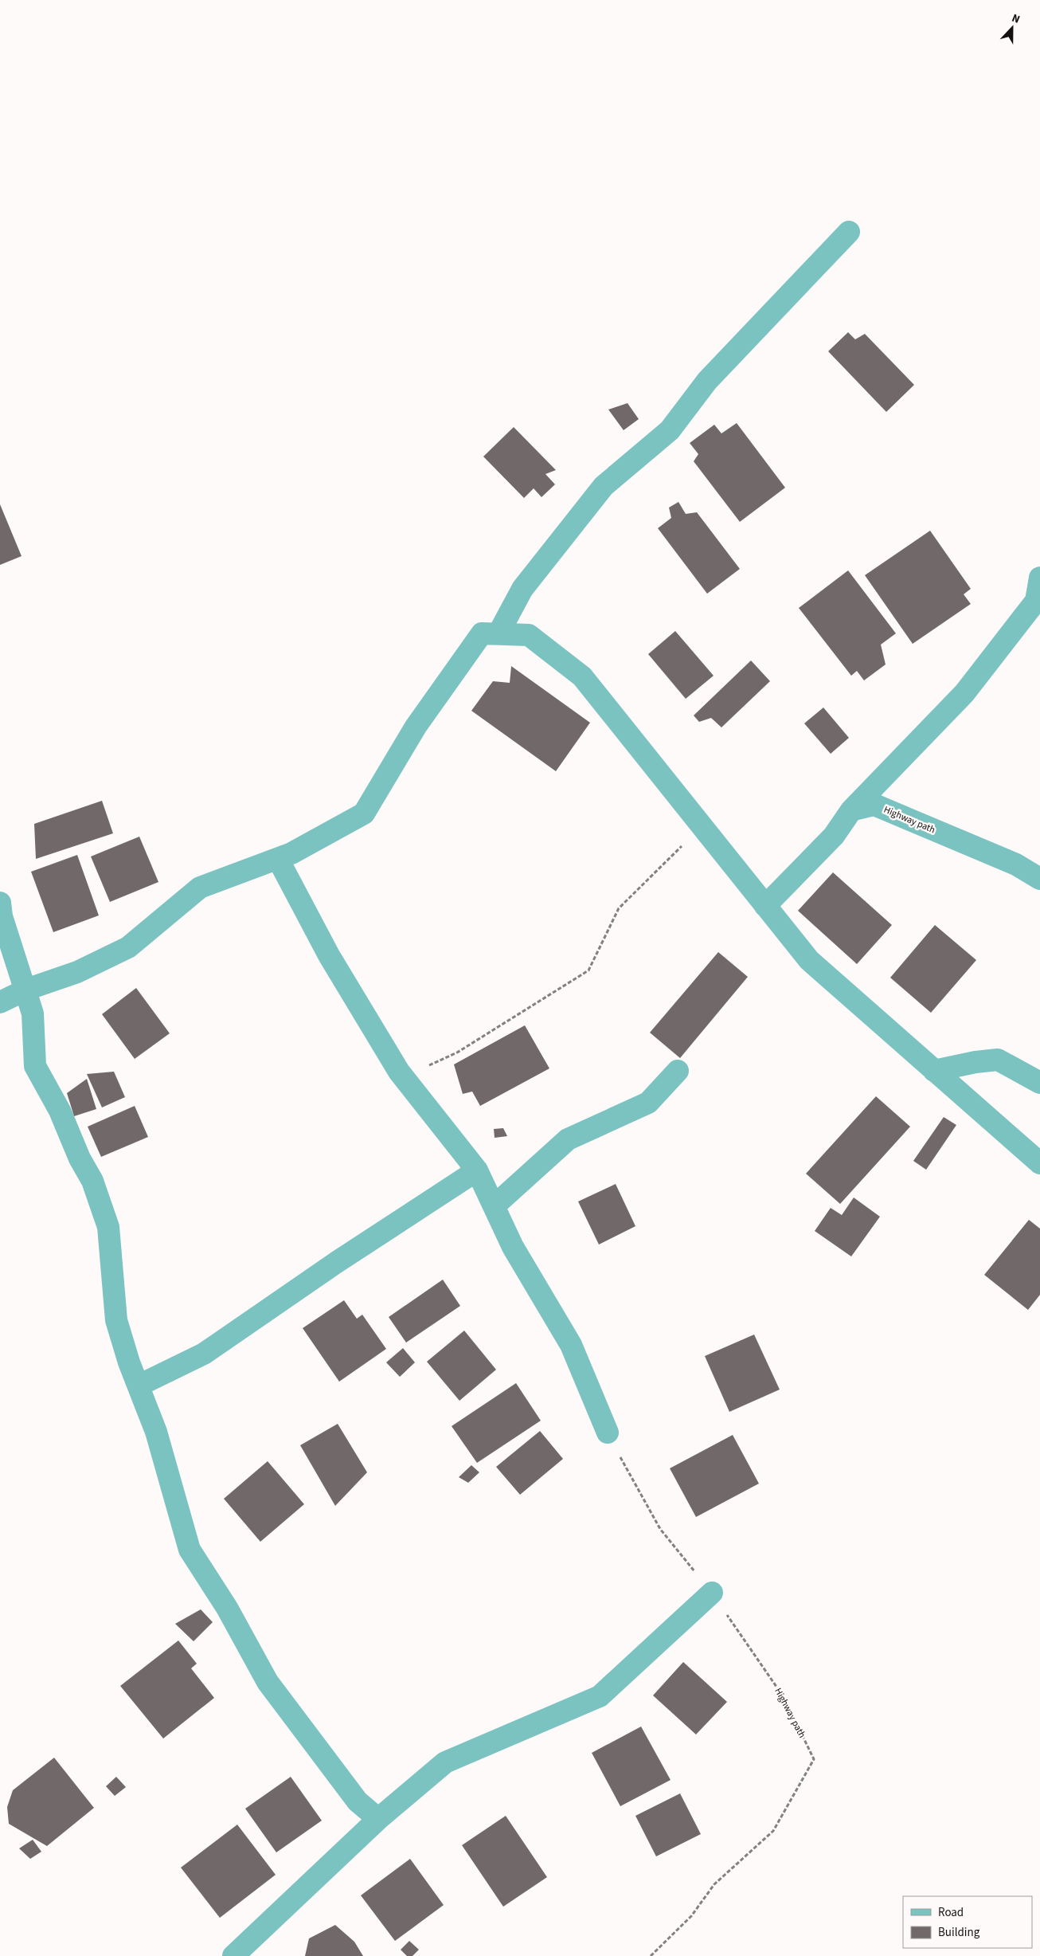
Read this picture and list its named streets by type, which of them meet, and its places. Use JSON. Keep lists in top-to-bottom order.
{
  "streets": {
    "street": ["Highway path"]
  },
  "legend": ["Road", "Building"],
  "north": "top"
}
